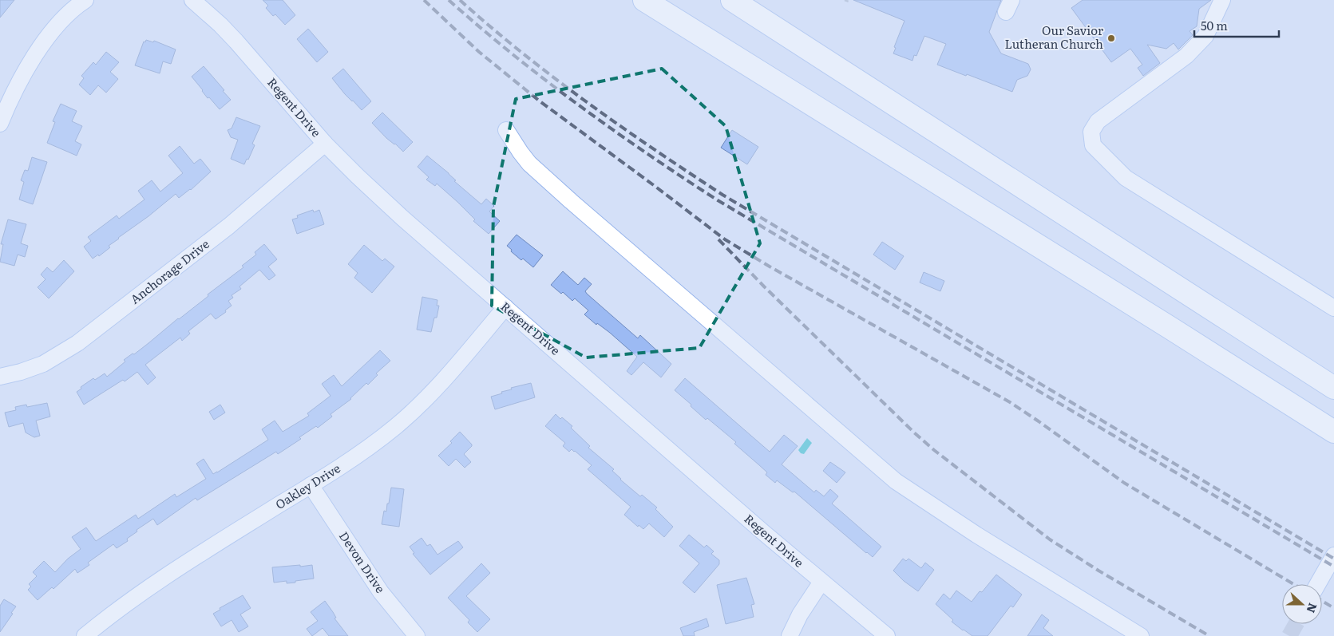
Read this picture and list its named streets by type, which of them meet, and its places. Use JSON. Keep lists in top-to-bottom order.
{
  "streets": {
    "street": [
      "Regent Drive",
      "Anchorage Drive",
      "Oakley Drive",
      "Devon Drive"
    ]
  },
  "crossings": [
    ["Regent Drive", "Anchorage Drive"],
    ["Regent Drive", "Oakley Drive"],
    ["Oakley Drive", "Devon Drive"]
  ],
  "places": ["Our Savior Lutheran Church"],
  "scale_bar": "50 m",
  "north": "right"
}
